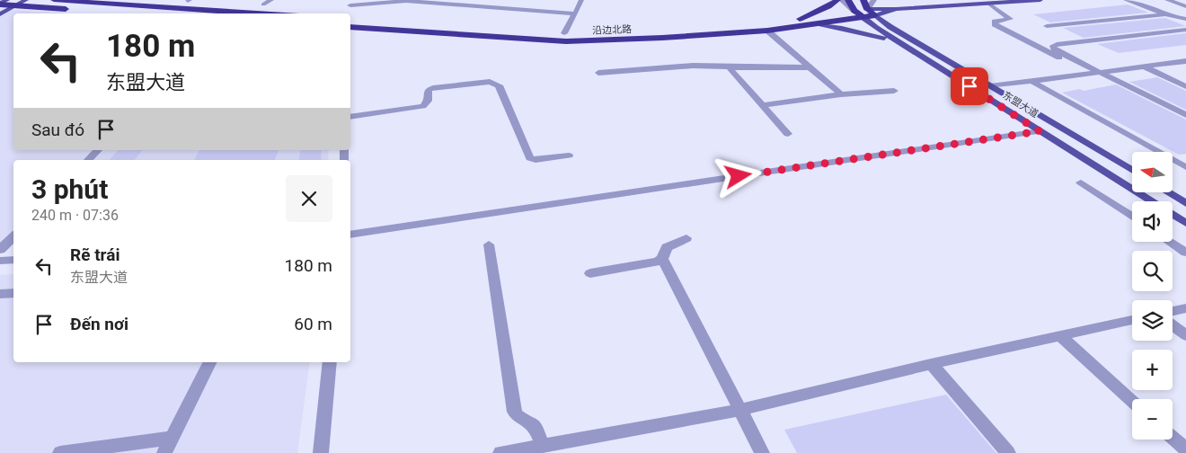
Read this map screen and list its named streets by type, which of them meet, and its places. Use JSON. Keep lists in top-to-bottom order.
{
  "streets": {
    "highway": ["沿边北路"],
    "main road": ["东盟大道"]
  },
  "crossings": [
    ["沿边北路", "东盟大道"]
  ],
  "north": "left",
  "page": {
    "turn": ["180 m", "东盟大道"],
    "then": "Sau đó",
    "map_buttons": ["+", "−"],
    "heading": ["3 phút", "240 m · 07:36"],
    "list": [
      {
        "name": "Rẽ trái",
        "note": "东盟大道",
        "value": "180 m"
      },
      {
        "name": "Đến nơi",
        "value": "60 m"
      }
    ]
  }
}
